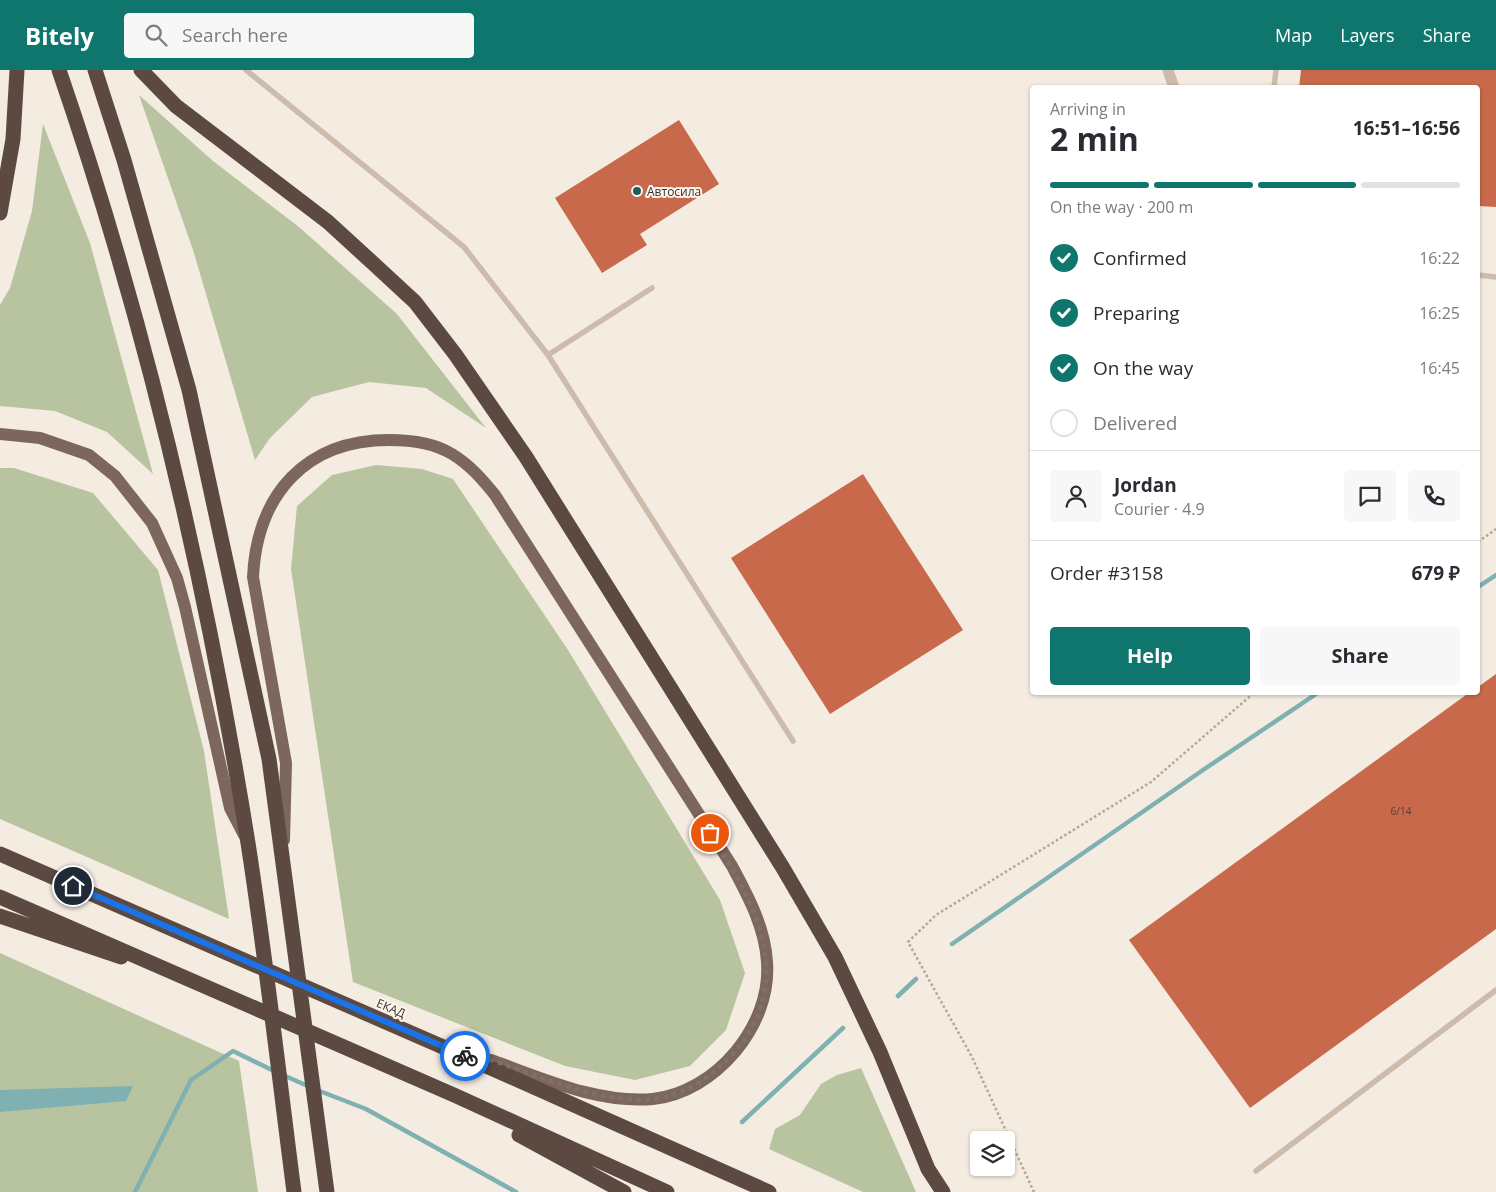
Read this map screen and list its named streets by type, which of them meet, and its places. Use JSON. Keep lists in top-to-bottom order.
{
  "streets": {
    "highway": ["ЕКАД"]
  },
  "places": ["Автосила"],
  "house_numbers": ["6/14"],
  "page": {
    "header": "Bitely",
    "search": "Search here",
    "nav": ["Map", "Layers", "Share"],
    "heading": ["2 min", "Arriving in", "16:51–16:56"],
    "panel": [
      "Jordan",
      "Courier · 4.9",
      "Order #3158",
      "679 ₽"
    ],
    "bar": "On the way · 200 m",
    "list": [
      ["Confirmed", "16:22"],
      ["Preparing", "16:25"],
      ["On the way", "16:45"],
      "Delivered"
    ],
    "buttons": ["Help", "Share"]
  }
}
